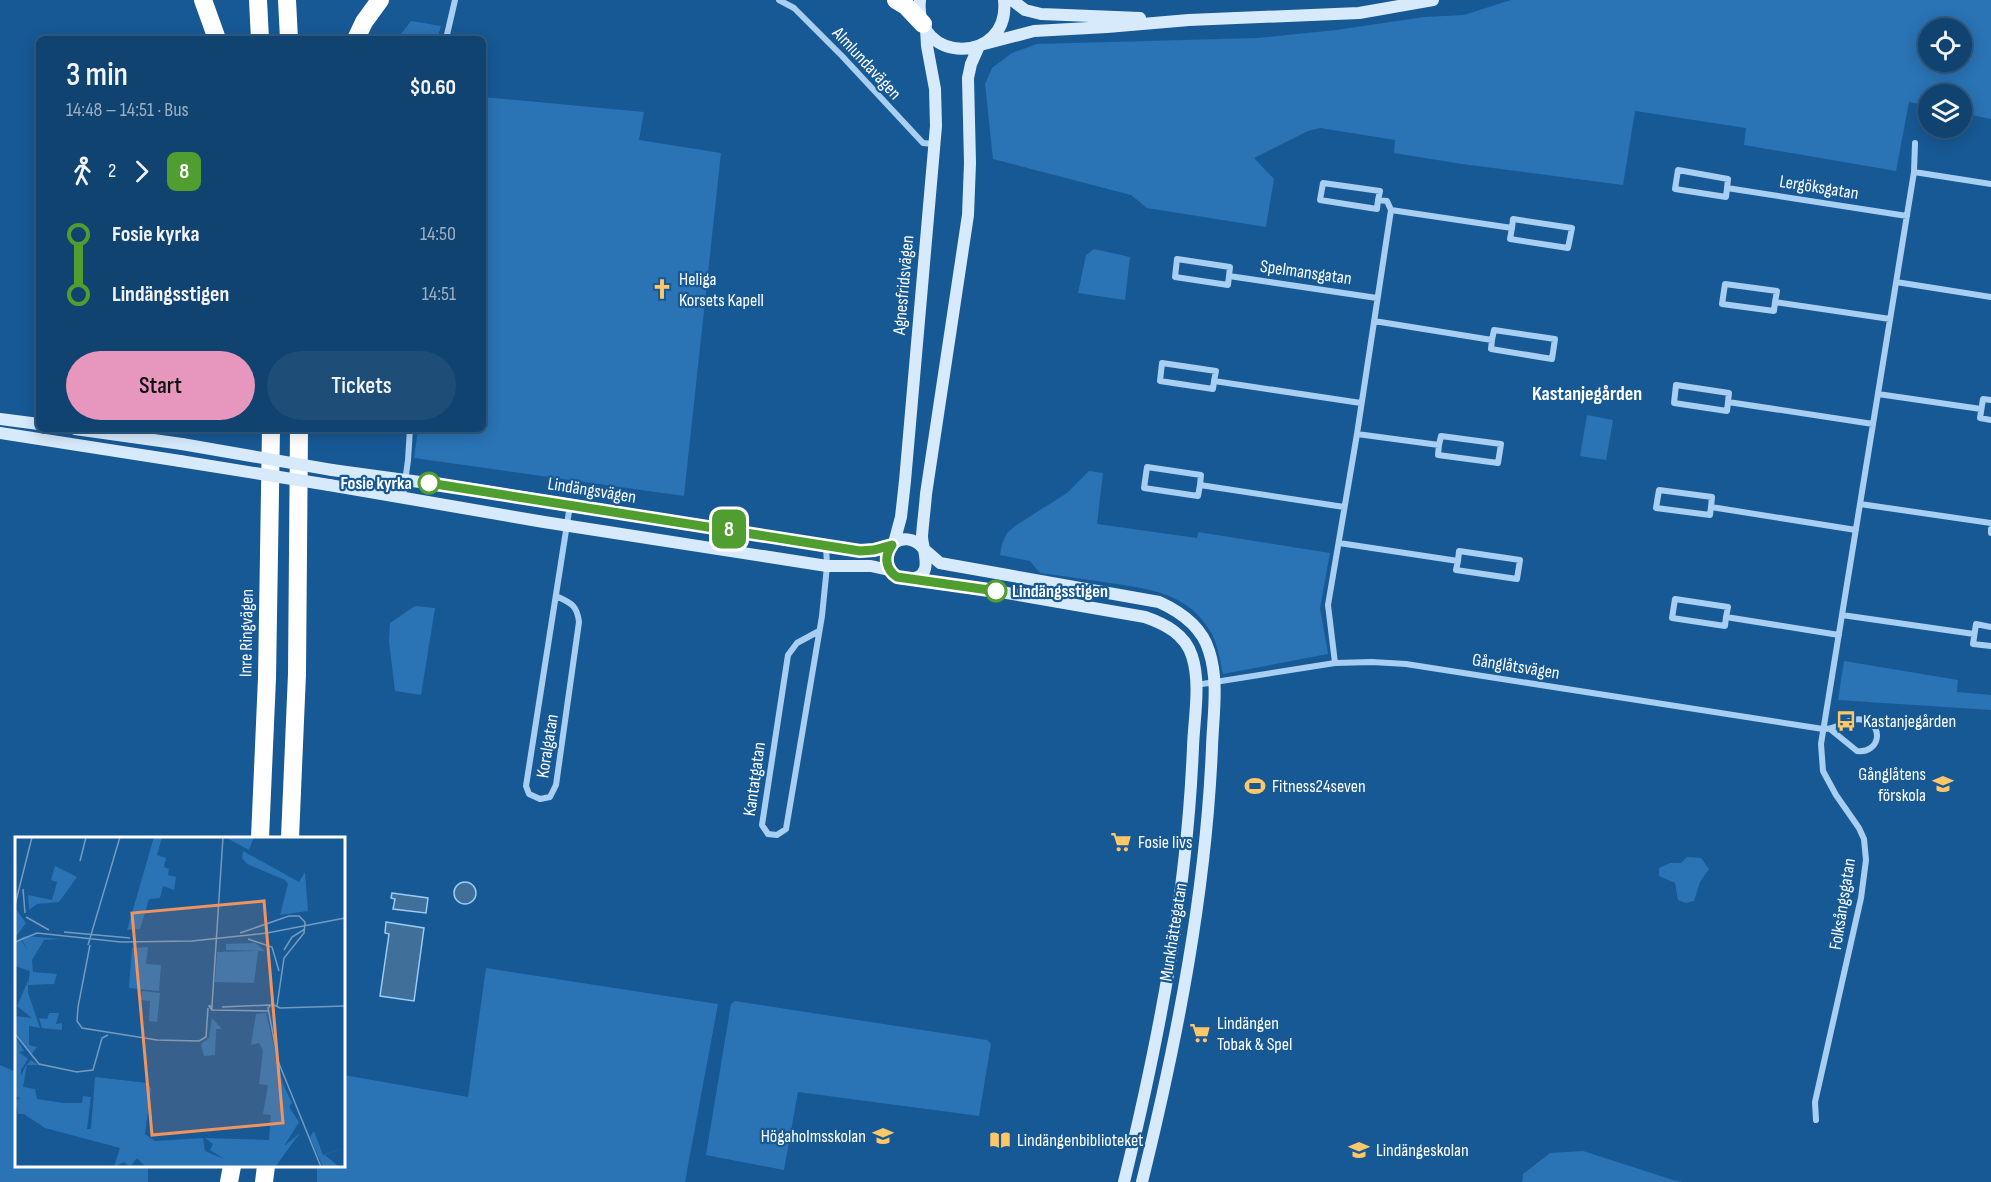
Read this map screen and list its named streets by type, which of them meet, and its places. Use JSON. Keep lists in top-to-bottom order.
{
  "streets": {
    "highway": ["Inre Ringvägen"],
    "street": [
      "Almlundavägen",
      "Lergöksgatan",
      "Spelmansgatan",
      "Agnesfridsvägen",
      "Lindängsvägen",
      "Gånglåtsvägen",
      "Koralgatan",
      "Kantatgatan",
      "Folksångsgatan",
      "Munkhättegatan"
    ]
  },
  "crossings": [
    ["Almlundavägen", "Agnesfridsvägen"],
    ["Agnesfridsvägen", "Lindängsvägen"],
    ["Lindängsvägen", "Gånglåtsvägen"],
    ["Lindängsvägen", "Koralgatan"],
    ["Lindängsvägen", "Kantatgatan"],
    ["Lindängsvägen", "Munkhättegatan"],
    ["Gånglåtsvägen", "Folksångsgatan"],
    ["Gånglåtsvägen", "Munkhättegatan"]
  ],
  "districts": ["Kastanjegården"],
  "places": {
    "church": ["Heliga Korsets Kapell"],
    "other": ["Fosie kyrka", "Lindängsstigen"],
    "bus stop": ["Kastanjegården"],
    "school or university": ["Gånglåtens förskola", "Högaholmsskolan", "Lindängeskolan"],
    "sports": ["Fitness24seven"],
    "supermarket": ["Fosie livs", "Lindängen Tobak & Spel"],
    "library": ["Lindängenbiblioteket"]
  },
  "lines": ["bus line 8"],
  "page": {
    "on_map": "8",
    "heading": ["3 min", "14:48 – 14:51 · Bus", "$0.60"],
    "legs": ["2", "8"],
    "list": [
      {
        "name": "Fosie kyrka",
        "value": "14:50"
      },
      {
        "name": "Lindängsstigen",
        "value": "14:51"
      }
    ],
    "buttons": ["Start", "Tickets"]
  }
}
